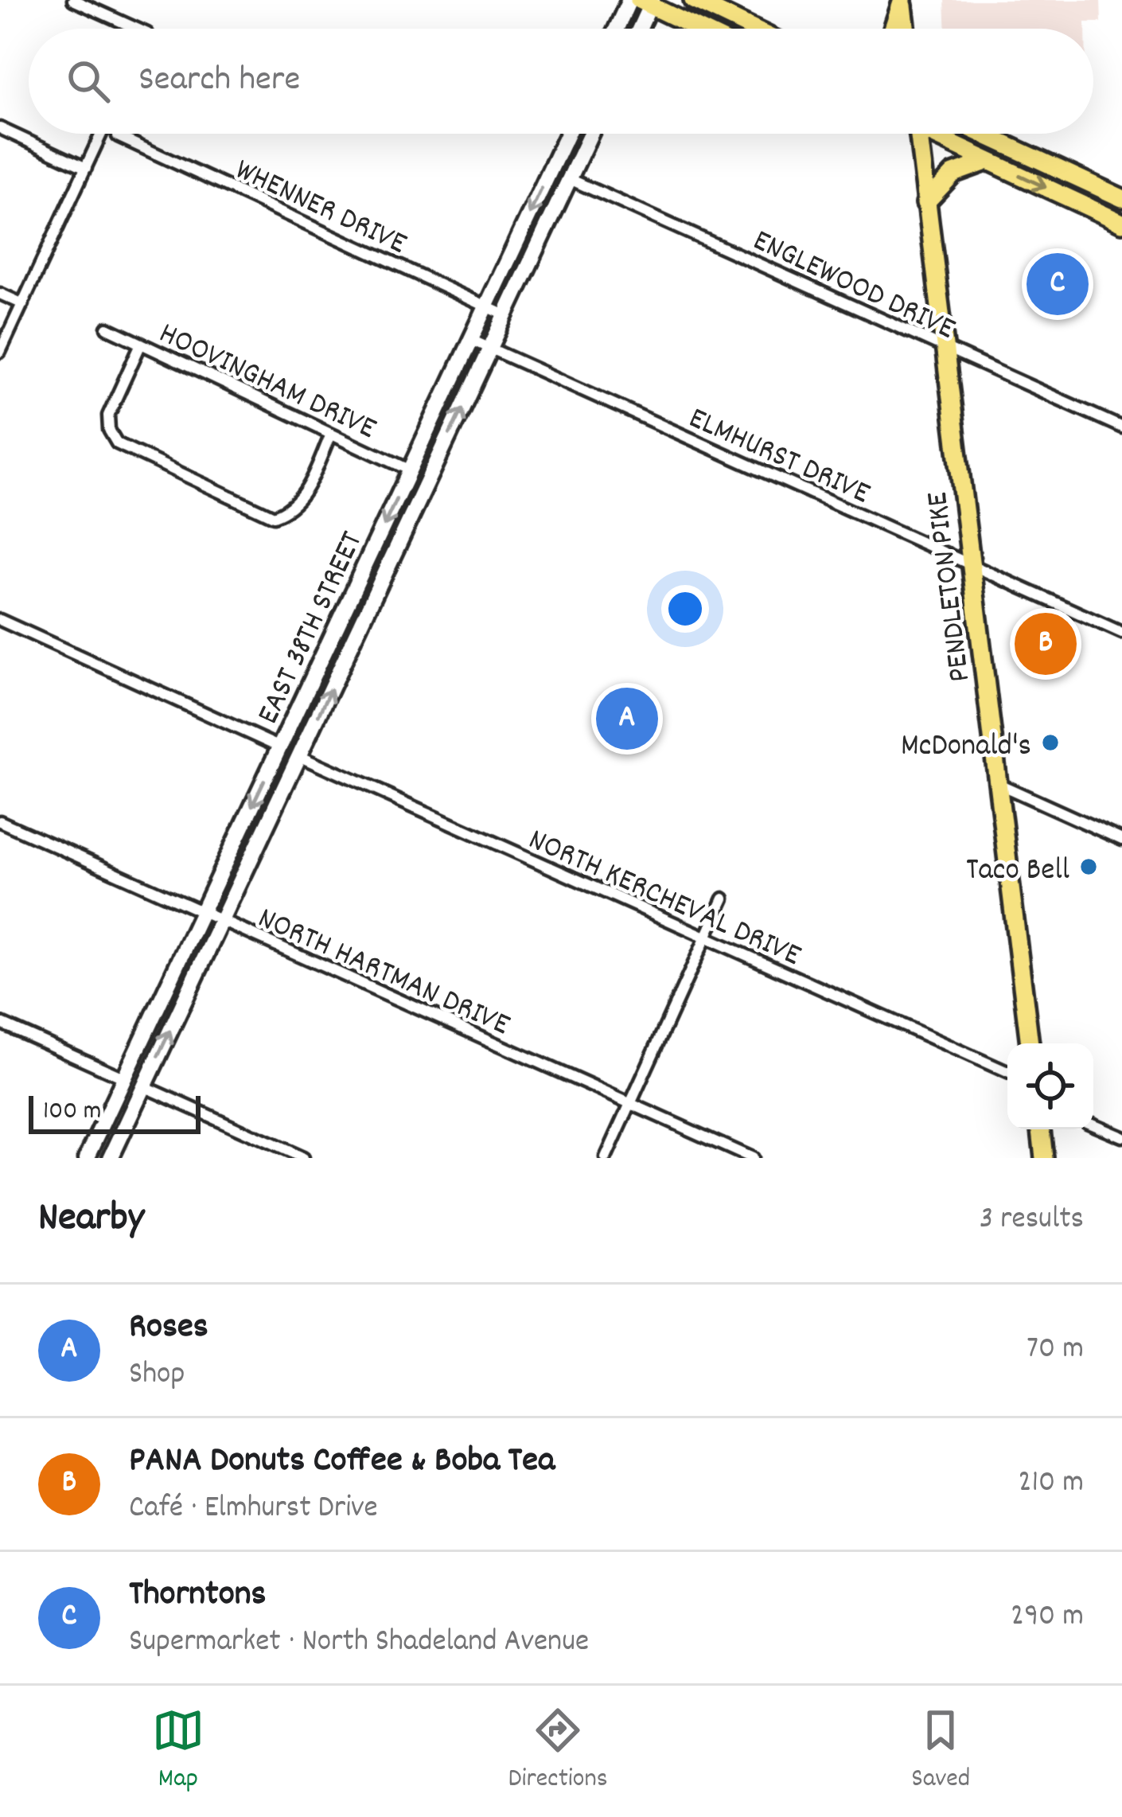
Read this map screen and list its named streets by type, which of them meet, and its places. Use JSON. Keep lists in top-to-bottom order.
{
  "streets": {
    "main road": ["PENDLETON PIKE", "EAST 38TH STREET"],
    "street": [
      "WHENNER DRIVE",
      "ENGLEWOOD DRIVE",
      "HOOVINGHAM DRIVE",
      "ELMHURST DRIVE",
      "NORTH KERCHEVAL DRIVE",
      "NORTH HARTMAN DRIVE"
    ]
  },
  "crossings": [
    ["WHENNER DRIVE", "EAST 38TH STREET"],
    ["ENGLEWOOD DRIVE", "PENDLETON PIKE"],
    ["ENGLEWOOD DRIVE", "EAST 38TH STREET"],
    ["HOOVINGHAM DRIVE", "EAST 38TH STREET"],
    ["ELMHURST DRIVE", "PENDLETON PIKE"],
    ["ELMHURST DRIVE", "EAST 38TH STREET"],
    ["EAST 38TH STREET", "NORTH KERCHEVAL DRIVE"],
    ["EAST 38TH STREET", "NORTH HARTMAN DRIVE"]
  ],
  "places": ["McDonald's", "Taco Bell"],
  "scale_bar": "100 m",
  "page": {
    "search": "Search here",
    "pins": ["C", "B", "A"],
    "scale": "100 m",
    "heading": ["Nearby", "3 results"],
    "list": [
      {
        "mark": "A",
        "name": "Roses",
        "note": "Shop",
        "value": "70 m"
      },
      {
        "mark": "B",
        "name": "PANA Donuts Coffee & Boba Tea",
        "note": "Café · Elmhurst Drive",
        "value": "210 m"
      },
      {
        "mark": "C",
        "name": "Thorntons",
        "note": "Supermarket · North Shadeland Avenue",
        "value": "290 m"
      }
    ],
    "nav": ["Map", "Directions", "Saved"]
  }
}
